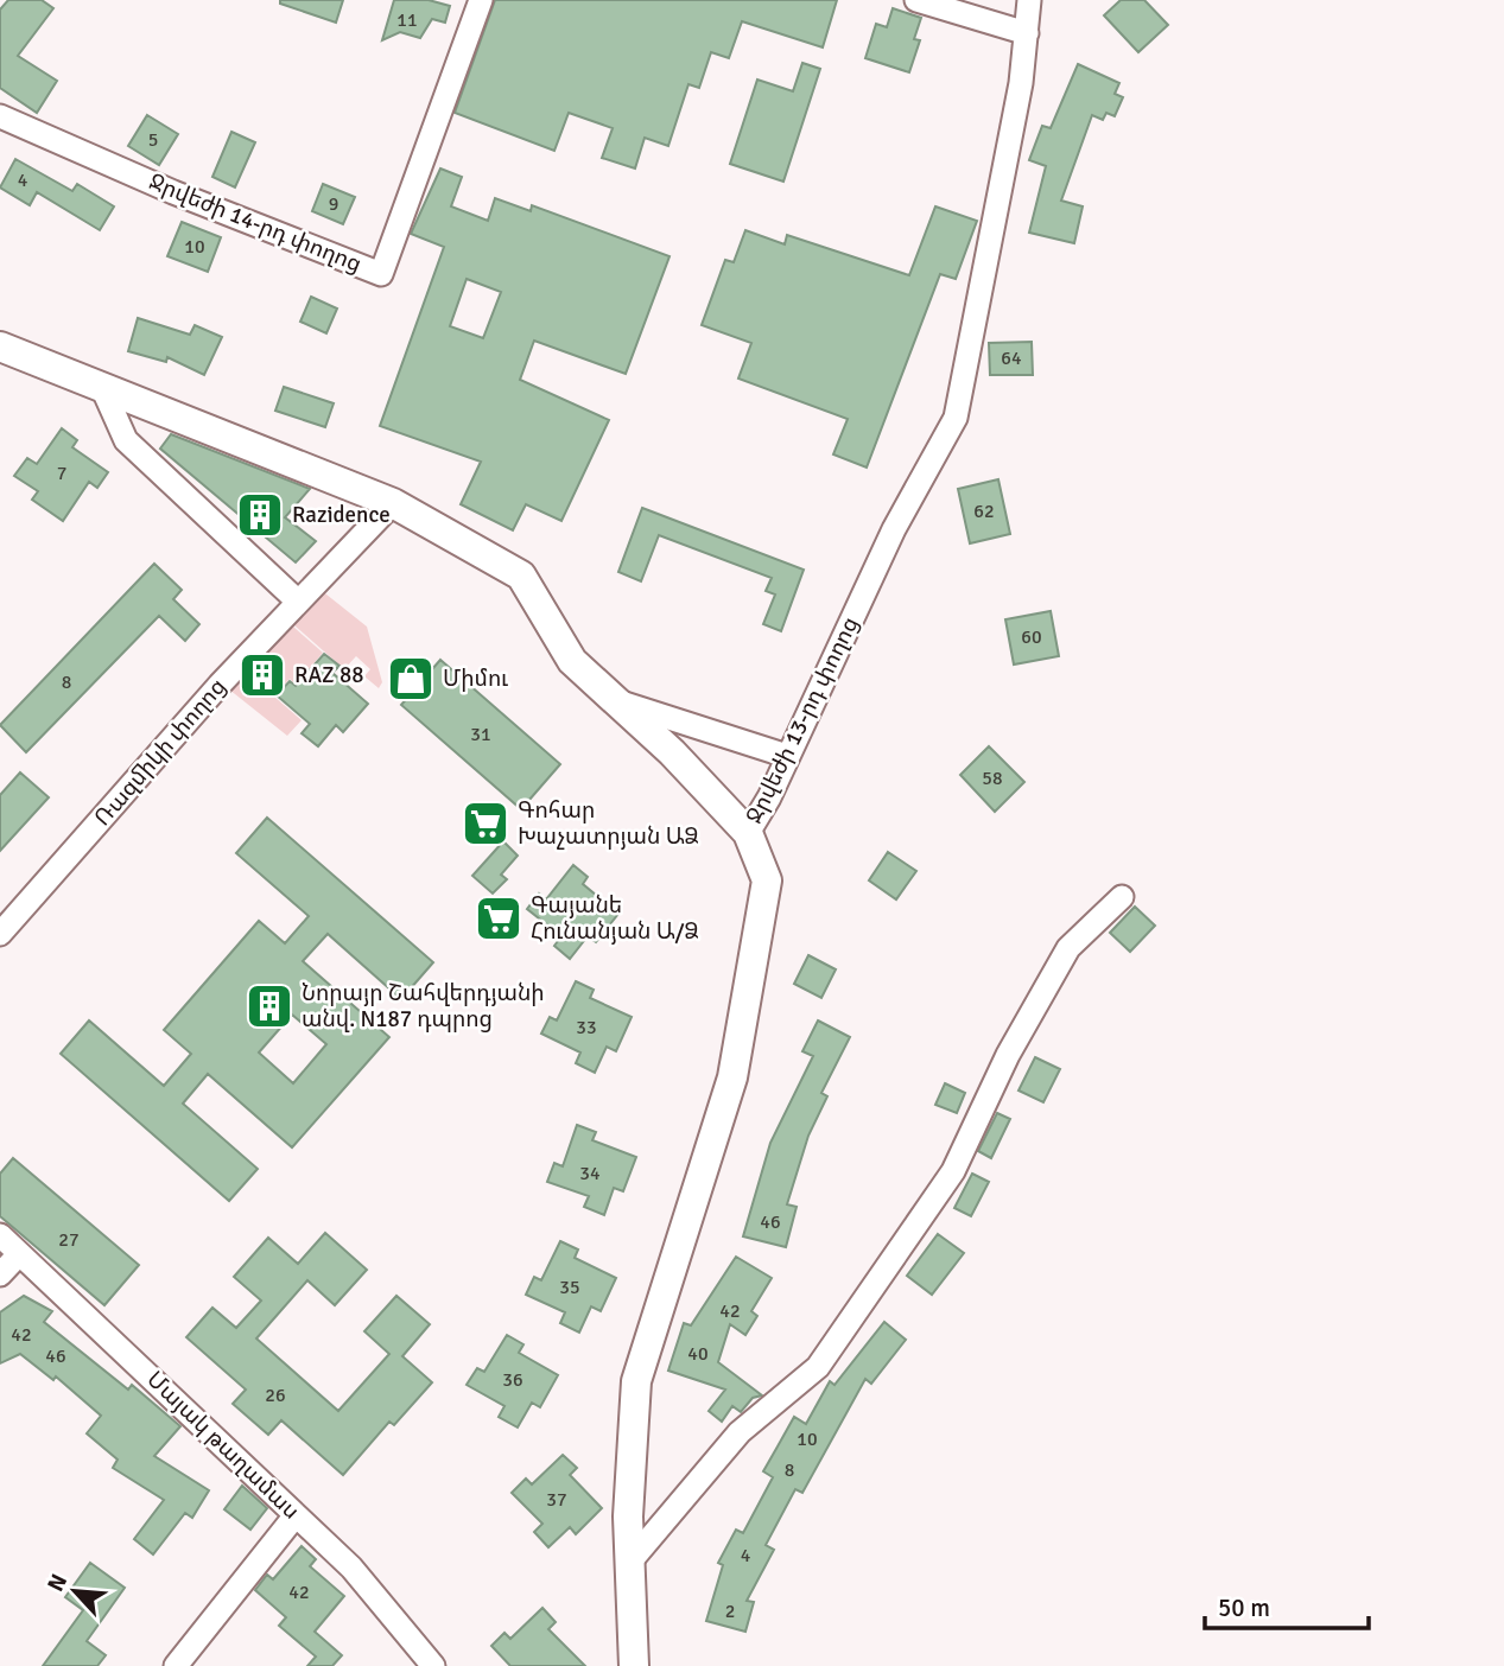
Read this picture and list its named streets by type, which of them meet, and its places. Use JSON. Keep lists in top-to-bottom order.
{
  "streets": {
    "street": [
      "Ջրվեժի 14-րդ փողոց",
      "Ջրվեժի 13-րդ փողոց",
      "Ռազմիկի փողոց",
      "Մայակ թաղամաս"
    ]
  },
  "places": {
    "building": ["Razidence", "RAZ 88", "Նորայր Շահվերդյանի անվ. N187 դպրոց"],
    "shop": ["Միմու"],
    "supermarket": ["Գոհար Խաչատրյան ԱՁ", "Գայանե Հունանյան Ա/Ձ"]
  },
  "house_numbers": [
    "11",
    "5",
    "4",
    "9",
    "10",
    "64",
    "7",
    "62",
    "60",
    "8",
    "31",
    "58",
    "33",
    "34",
    "46",
    "27",
    "35",
    "42",
    "42",
    "40",
    "46",
    "36",
    "26",
    "10",
    "8",
    "37",
    "4",
    "42",
    "2"
  ],
  "scale_bar": "50 m",
  "north": "top left"
}
